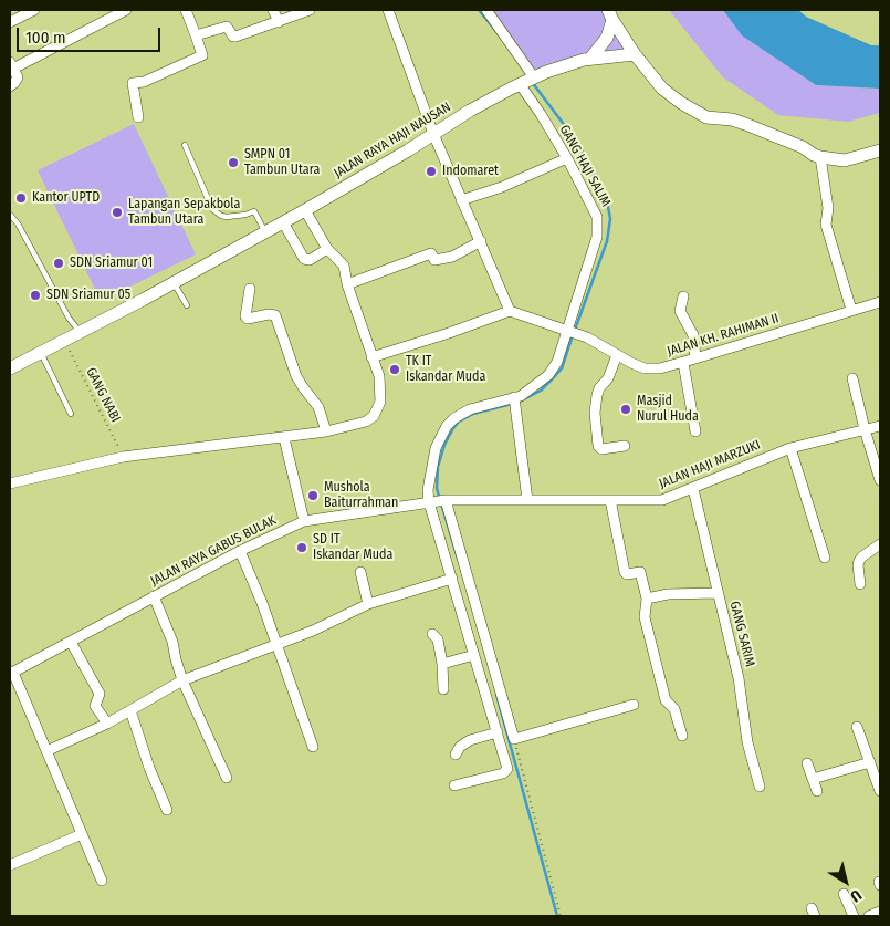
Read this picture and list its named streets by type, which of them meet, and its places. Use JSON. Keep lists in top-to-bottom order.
{
  "streets": {
    "street": [
      "JALAN RAYA HAJI NAUSAN",
      "GANG HAJI SALIM",
      "JALAN KH. RAHIMAN II",
      "JALAN HAJI MARZUKI",
      "JALAN RAYA GABUS BULAK",
      "GANG SARIM"
    ],
    "path": ["GANG NABI"]
  },
  "crossings": [
    ["JALAN RAYA HAJI NAUSAN", "GANG HAJI SALIM"],
    ["JALAN RAYA HAJI NAUSAN", "GANG NABI"],
    ["GANG HAJI SALIM", "JALAN KH. RAHIMAN II"],
    ["GANG HAJI SALIM", "JALAN RAYA GABUS BULAK"],
    ["JALAN HAJI MARZUKI", "JALAN RAYA GABUS BULAK"],
    ["JALAN HAJI MARZUKI", "GANG SARIM"]
  ],
  "places": [
    "SMPN 01 Tambun Utara",
    "Indomaret",
    "Kantor UPTD",
    "Lapangan Sepakbola Tambun Utara",
    "SDN Sriamur 01",
    "SDN Sriamur 05",
    "TK IT Iskandar Muda",
    "Masjid Nurul Huda",
    "Mushola Baiturrahman",
    "SD IT Iskandar Muda"
  ],
  "scale_bar": "100 m",
  "north": "bottom right"
}
